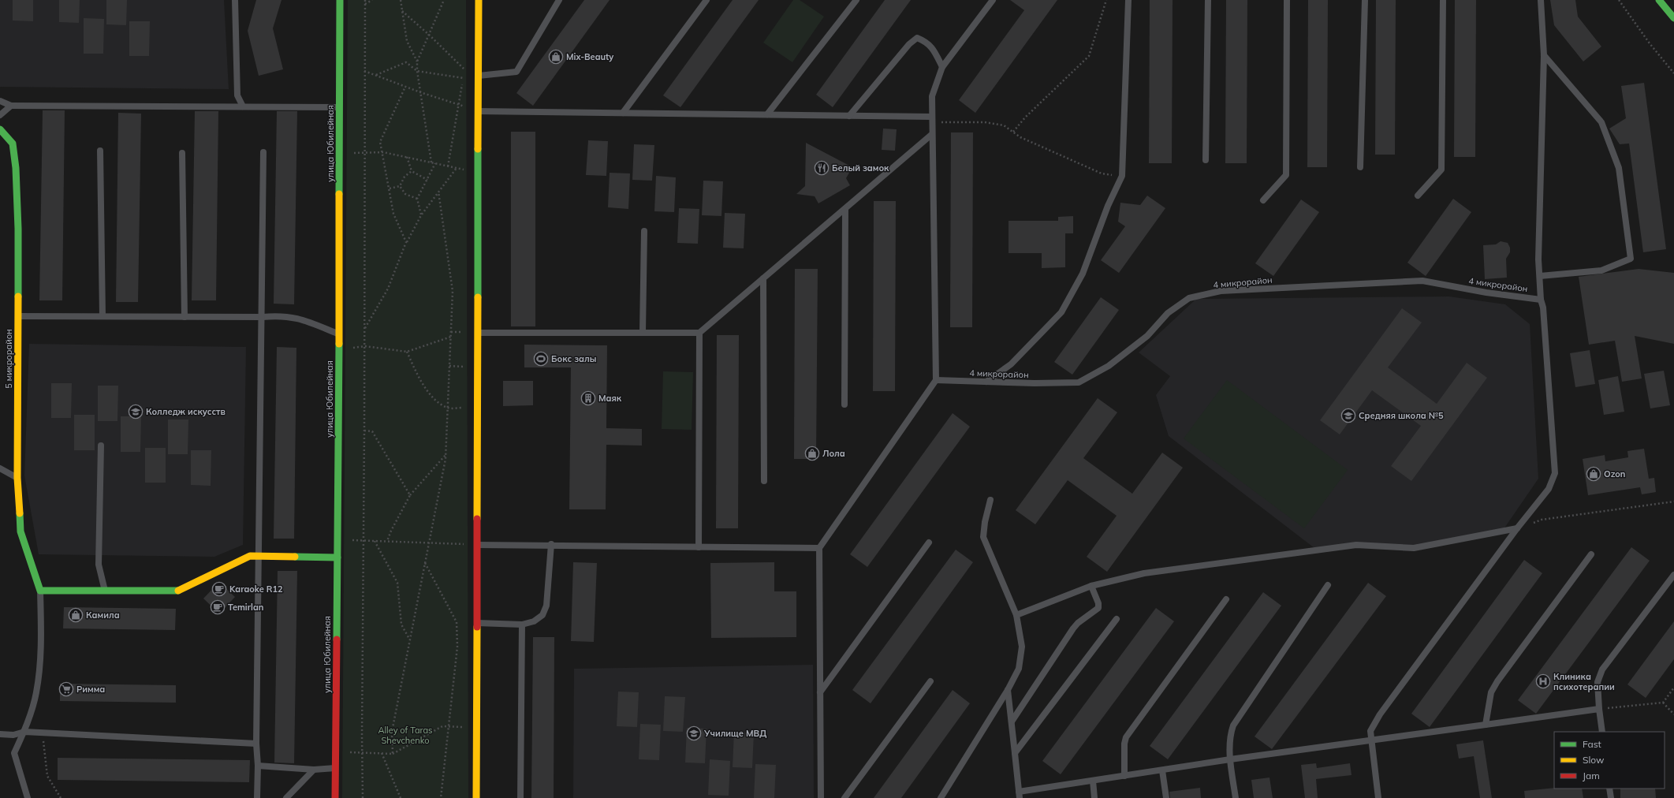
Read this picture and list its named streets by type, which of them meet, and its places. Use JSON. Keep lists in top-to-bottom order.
{
  "streets": {
    "street": ["улица Юбилейная", "5 микрорайон"],
    "lane": ["4 микрорайон"]
  },
  "parks": ["Alley of Taras Shevchenko"],
  "places": {
    "shop": [
      "Mix-Beauty",
      "Лола",
      "Ozon",
      "Камила"
    ],
    "restaurant": ["Белый замок"],
    "sports": ["Бокс залы"],
    "building": ["Маяк"],
    "school or university": ["Колледж искусств", "Средняя школа №5", "Училище МВД"],
    "cafe": ["Karaoke R12", "Temirlan"],
    "hospital": ["Клиника психотерапии"],
    "supermarket": ["Римма"]
  },
  "legend": ["Fast", "Slow", "Jam"]
}
